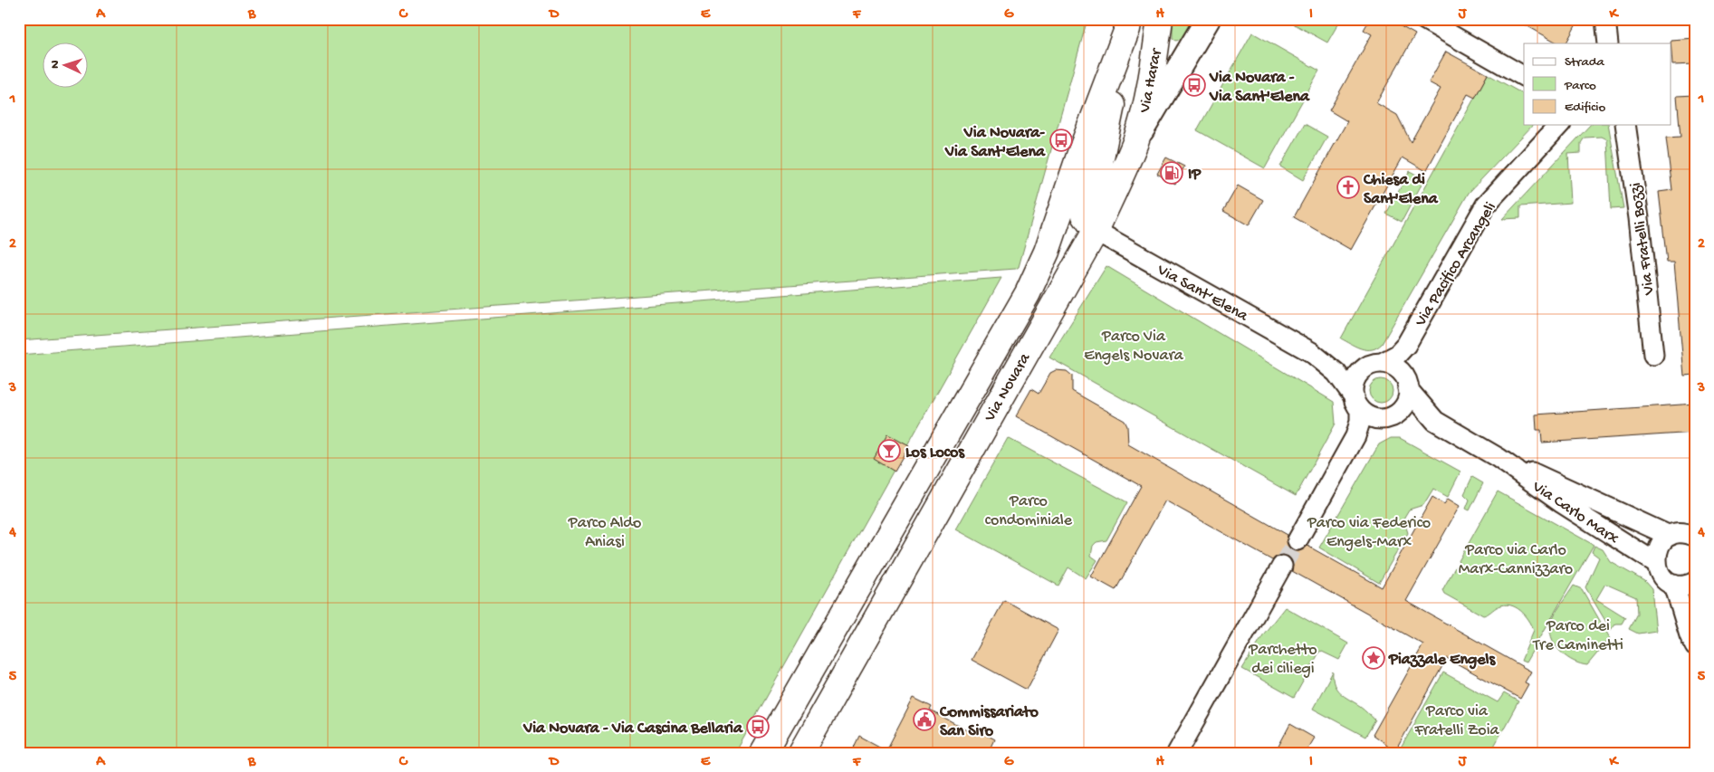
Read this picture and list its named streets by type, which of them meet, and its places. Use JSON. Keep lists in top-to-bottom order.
{
  "streets": {
    "main road": ["Via Harar", "Via Novara"],
    "street": [
      "Via Fratelli Bozzi",
      "Via Pacifico Arcangeli",
      "Via Sant’Elena",
      "Via Carlo Marx"
    ]
  },
  "crossings": [
    ["Via Harar", "Via Novara"],
    ["Via Pacifico Arcangeli", "Via Sant’Elena"],
    ["Via Pacifico Arcangeli", "Via Carlo Marx"],
    ["Via Sant’Elena", "Via Novara"],
    ["Via Sant’Elena", "Via Carlo Marx"]
  ],
  "parks": [
    "Parco Via Engels Novara",
    "Parco condominiale",
    "Parco Aldo Aniasi",
    "Parco via Federico Engels-Marx",
    "Parco via Carlo Marx-Cannizzaro",
    "Parco dei Tre Caminetti",
    "Parchetto dei ciliegi",
    "Parco via Fratelli Zoia"
  ],
  "places": {
    "bus stop": ["Via Novara - Via Sant'Elena", "Via Novara- Via Sant'Elena", "Via Novara - Via Cascina Bellaria"],
    "fuel station": ["IP"],
    "church": ["Chiesa di Sant'Elena"],
    "bar": ["Los Locos"],
    "place": ["Piazzale Engels"],
    "public building": ["Commissariato San Siro"]
  },
  "legend": ["Strada", "Parco", "Edificio"],
  "north": "left",
  "grid": {
    "columns": [
      "A",
      "B",
      "C",
      "D",
      "E",
      "F",
      "G",
      "H",
      "I",
      "J",
      "K"
    ],
    "rows": [
      "1",
      "2",
      "3",
      "4",
      "5"
    ]
  }
}
